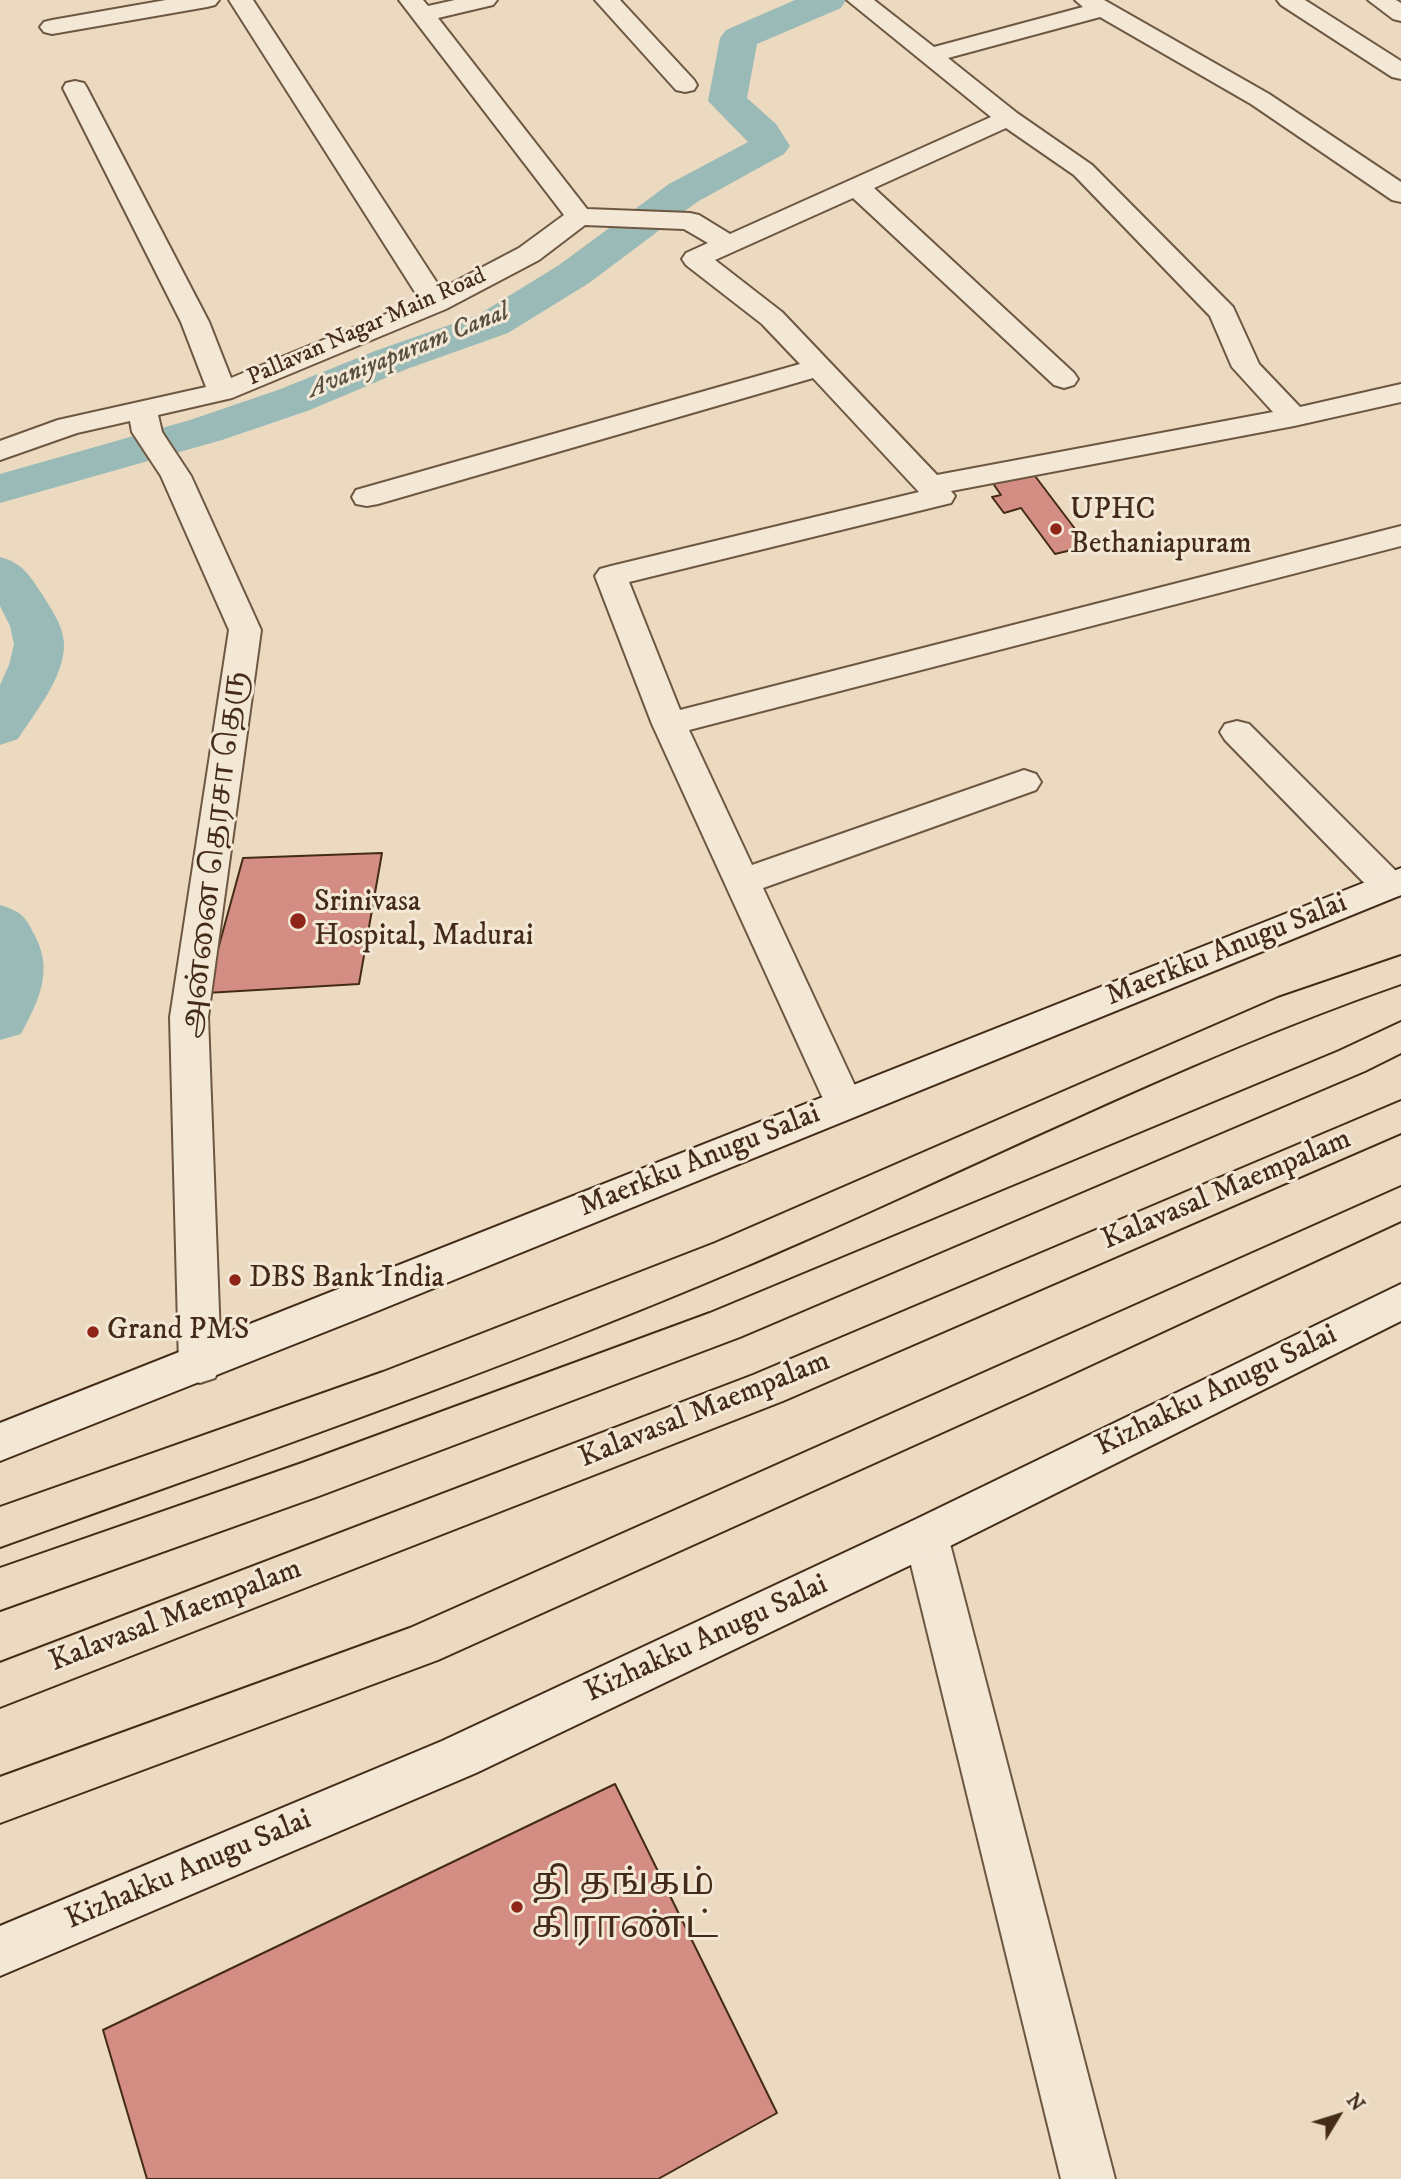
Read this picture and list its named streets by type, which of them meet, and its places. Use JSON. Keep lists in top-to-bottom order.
{
  "streets": {
    "main road": ["Kalavasal Maempalam"],
    "street": [
      "Pallavan Nagar Main Road",
      "அன்னை தெரசா தெரு",
      "Maerkku Anugu Salai",
      "Kizhakku Anugu Salai"
    ]
  },
  "crossings": [
    ["Pallavan Nagar Main Road", "அன்னை தெரசா தெரு"],
    ["அன்னை தெரசா தெரு", "Maerkku Anugu Salai"]
  ],
  "water": ["Avaniyapuram Canal"],
  "places": [
    "UPHC Bethaniapuram",
    "Srinivasa Hospital, Madurai",
    "DBS Bank India",
    "Grand PMS",
    "தி தங்கம் கிராண்ட்"
  ],
  "north": "top right"
}
